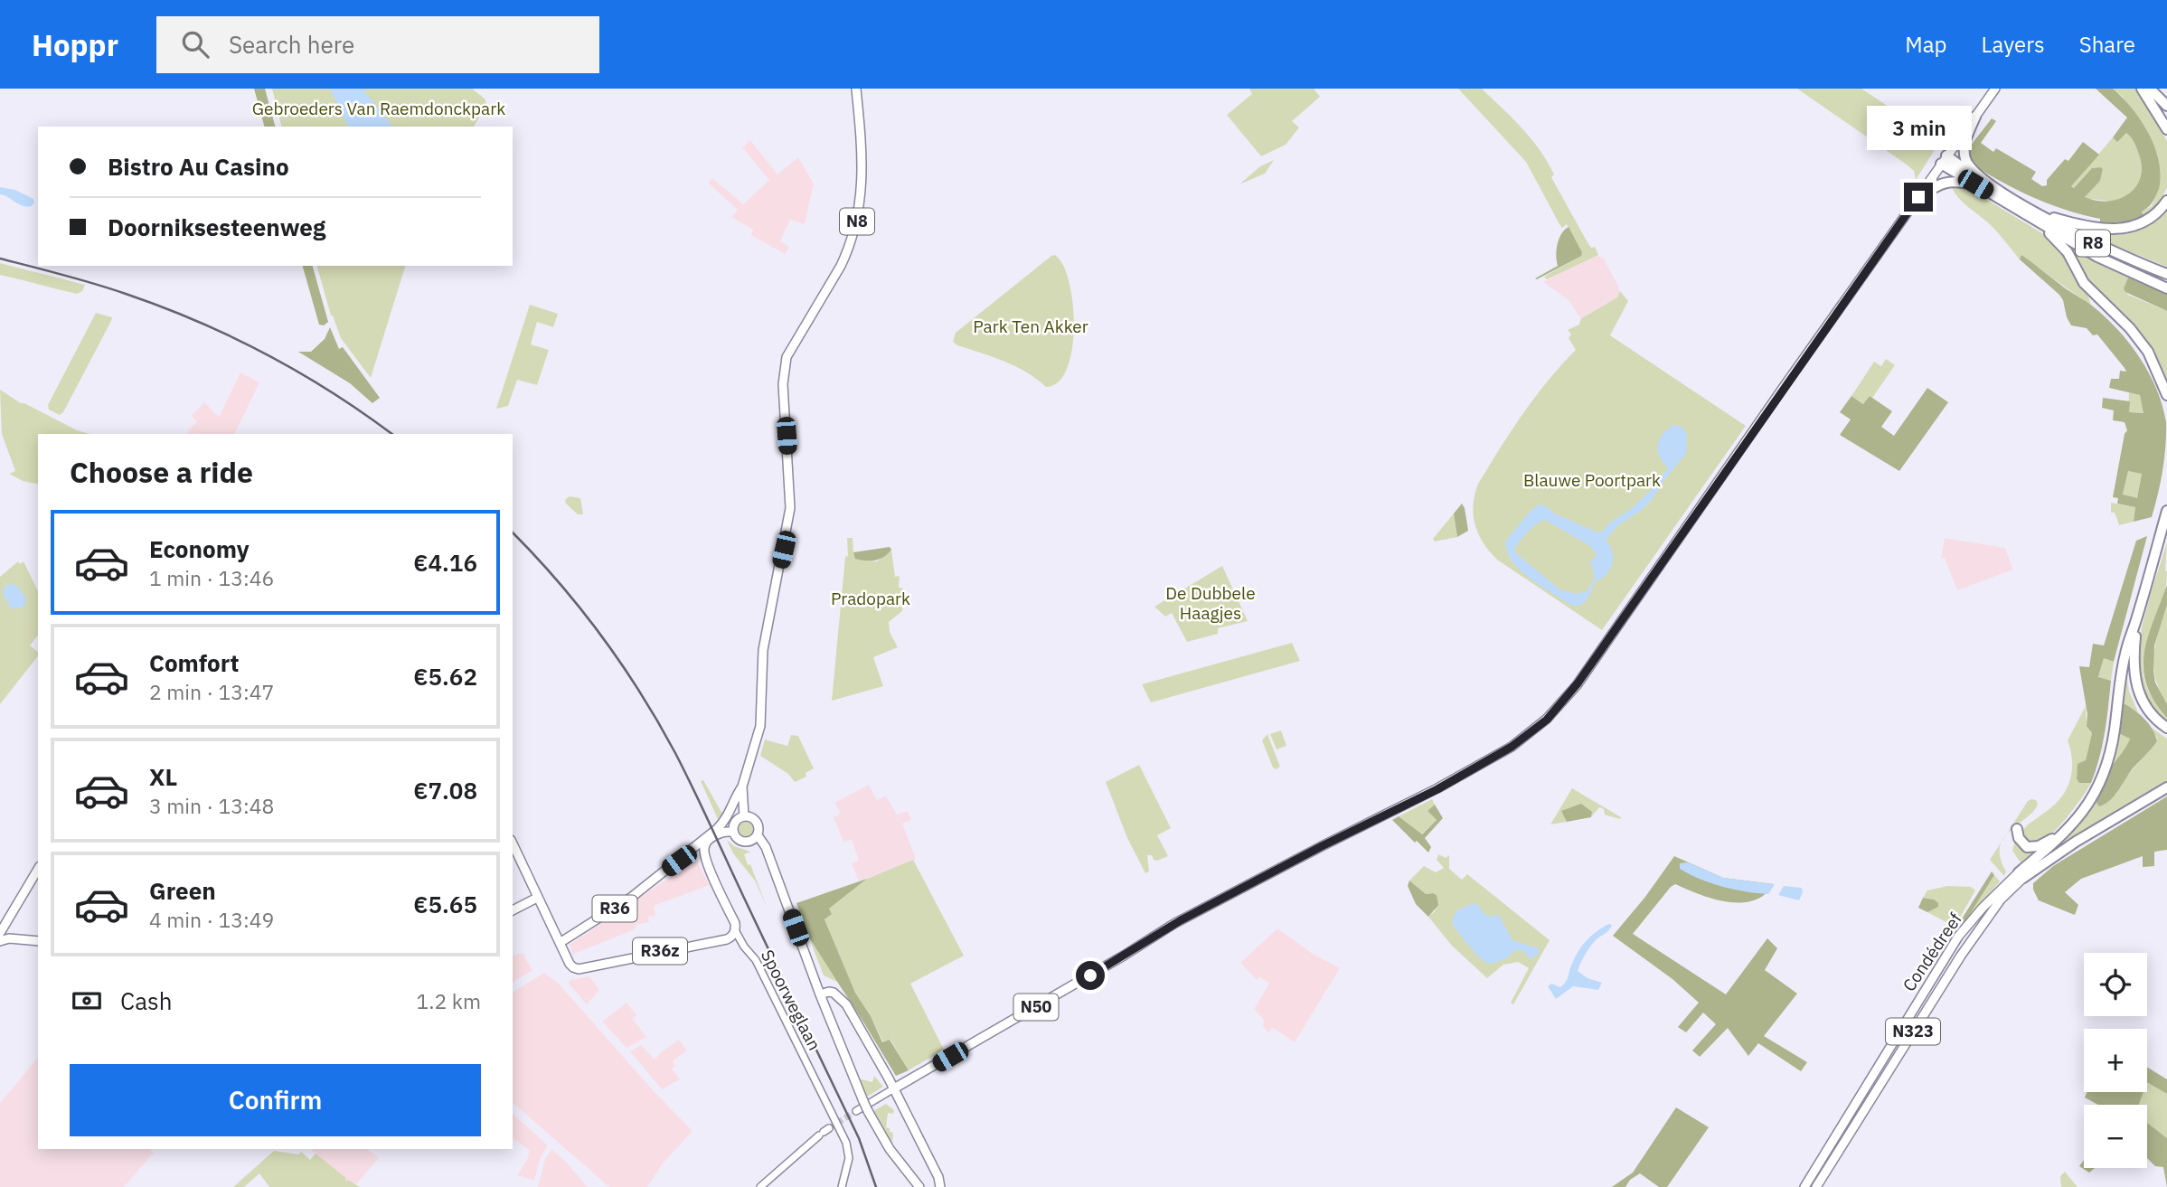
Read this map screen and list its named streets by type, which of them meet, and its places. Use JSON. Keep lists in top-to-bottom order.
{
  "streets": {
    "highway": ["R8", "N323"],
    "main road": [
      "N8",
      "R36",
      "R36z",
      "Condédreef",
      "Spoorweglaan",
      "N50"
    ]
  },
  "crossings": [
    ["N8", "R36"],
    ["R8", "N50"],
    ["R36", "R36z"],
    ["R36", "Spoorweglaan"],
    ["R36z", "Spoorweglaan"],
    ["Condédreef", "N323"]
  ],
  "parks": [
    "Gebroeders Van Raemdonckpark",
    "Park Ten Akker",
    "Blauwe Poortpark",
    "De Dubbele Haagjes",
    "Pradopark"
  ],
  "page": {
    "header": "Hoppr",
    "search": "Search here",
    "nav": ["Map", "Layers", "Share"],
    "bubble": "3 min",
    "banner": ["Bistro Au Casino", "Doorniksesteenweg"],
    "heading": "Choose a ride",
    "list": [
      {
        "name": "Economy",
        "note": "1 min · 13:46",
        "value": "€4.16"
      },
      {
        "name": "Comfort",
        "note": "2 min · 13:47",
        "value": "€5.62"
      },
      {
        "name": "XL",
        "note": "3 min · 13:48",
        "value": "€7.08"
      },
      {
        "name": "Green",
        "note": "4 min · 13:49",
        "value": "€5.65"
      }
    ],
    "map_buttons": ["+", "−"],
    "pay": ["Cash", "1.2 km"],
    "buttons": "Confirm"
  }
}
